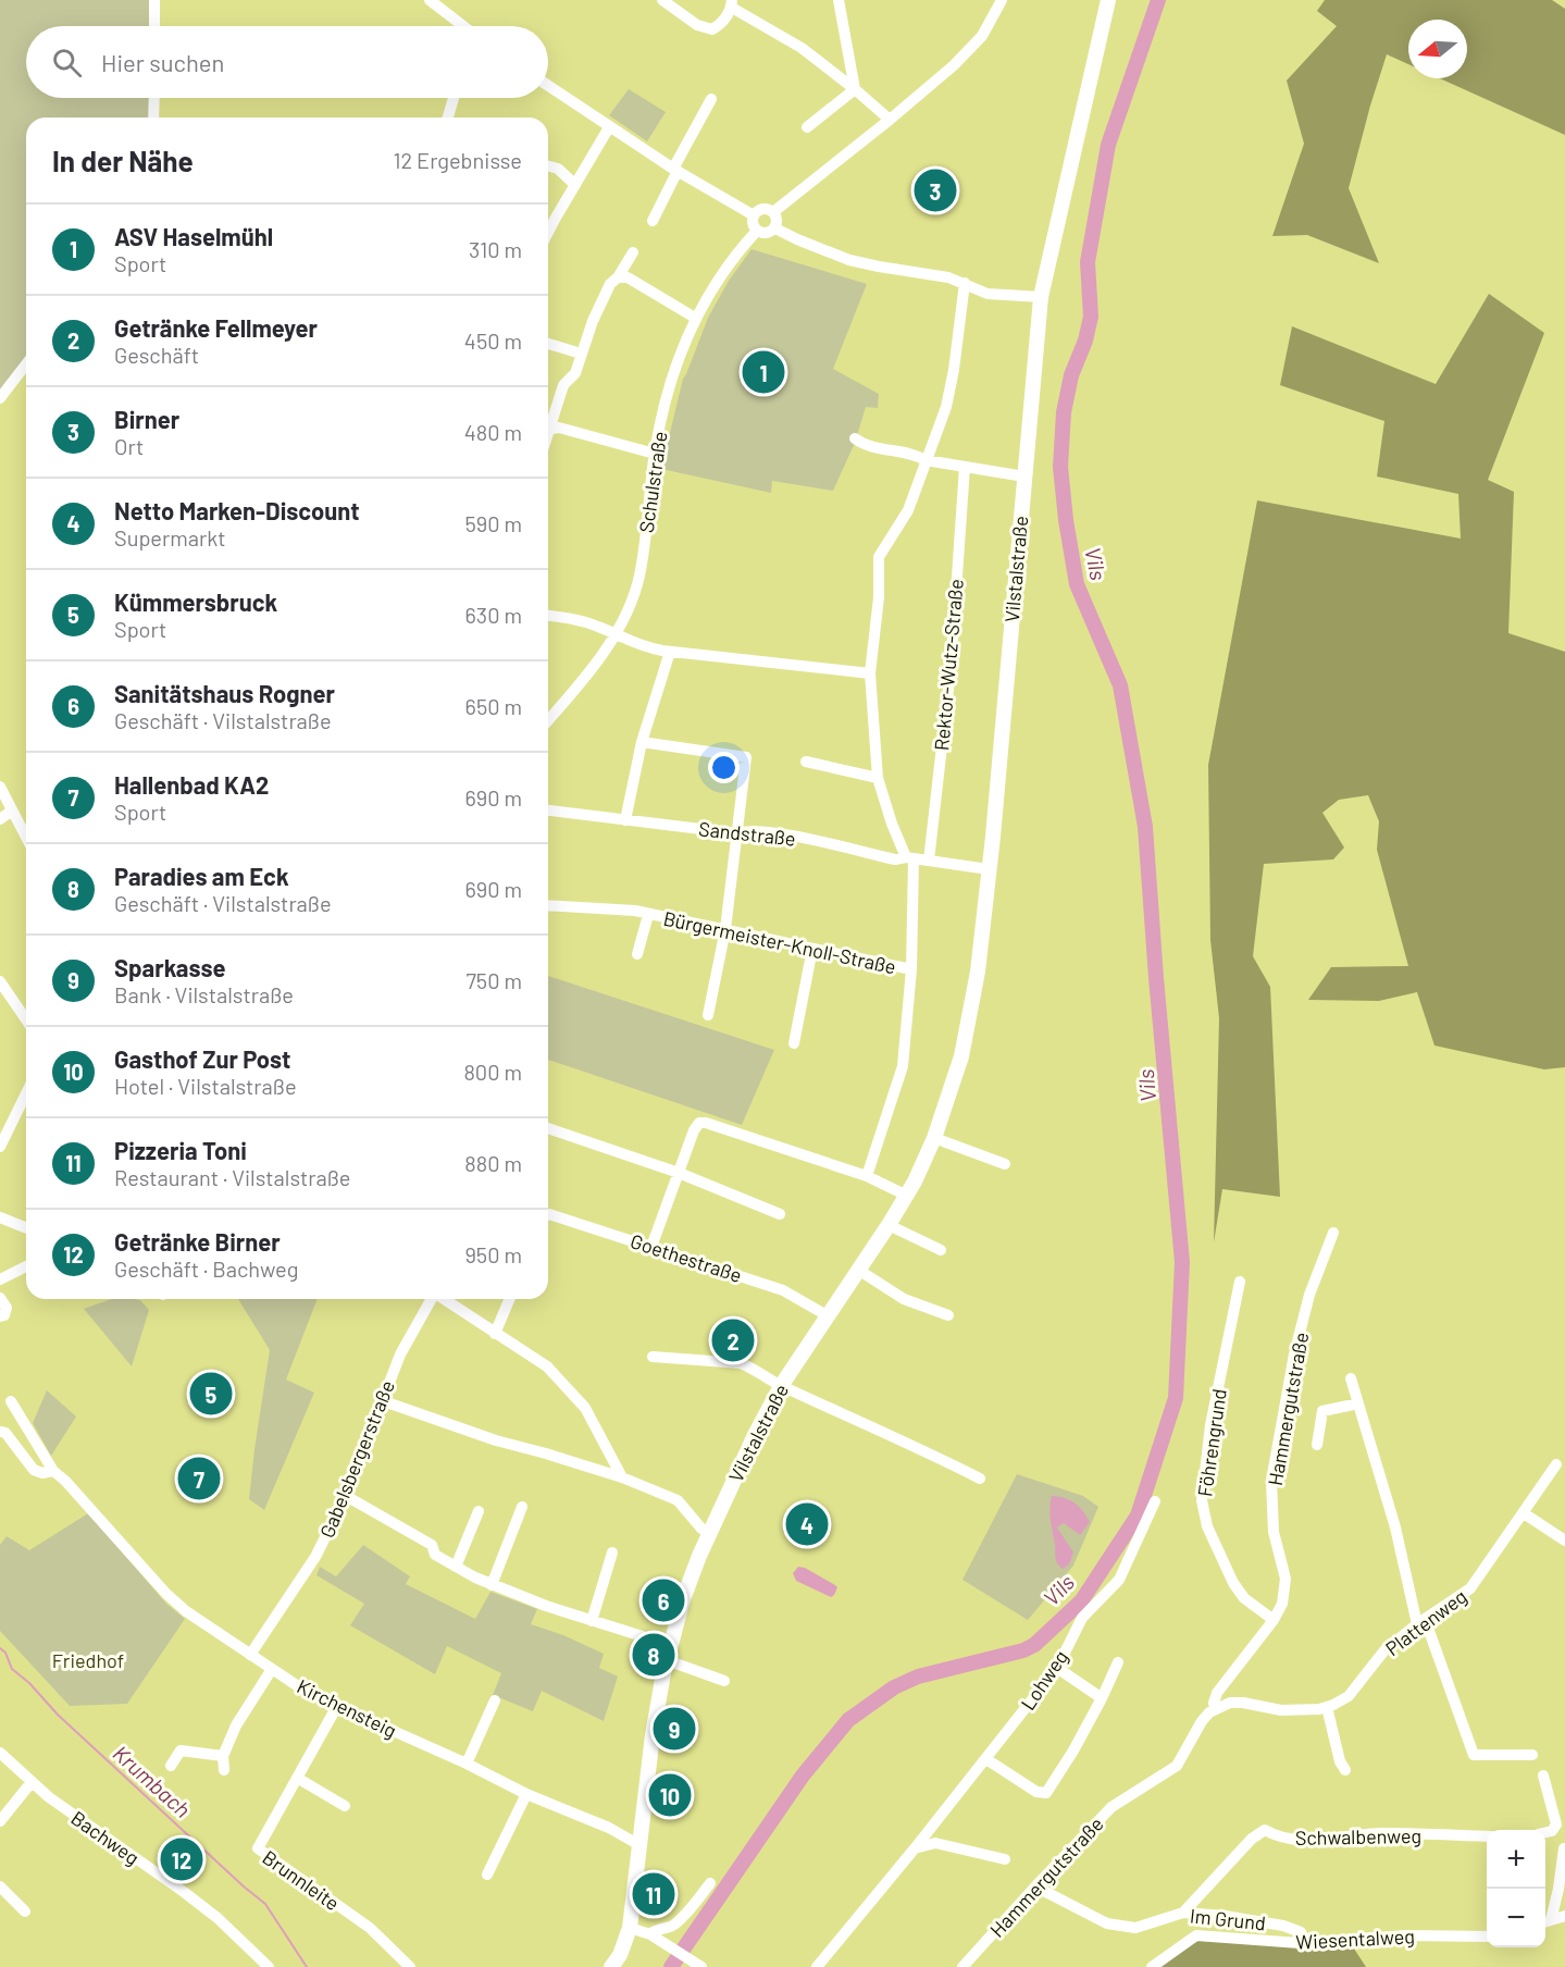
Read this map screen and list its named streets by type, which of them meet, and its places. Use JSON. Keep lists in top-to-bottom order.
{
  "streets": {
    "main road": ["Vilstalstraße"],
    "street": [
      "Schulstraße",
      "Rektor-Wutz-Straße",
      "Sandstraße",
      "Bürgermeister-Knoll-Straße",
      "Goethestraße",
      "Hammergutstraße",
      "Föhrengrund",
      "Gabelsbergerstraße",
      "Plattenweg",
      "Lohweg",
      "Kirchensteig",
      "Schwalbenweg",
      "Bachweg",
      "Brunnleite",
      "Im Grund",
      "Wiesentalweg"
    ]
  },
  "crossings": [
    ["Vilstalstraße", "Sandstraße"],
    ["Vilstalstraße", "Goethestraße"],
    ["Vilstalstraße", "Kirchensteig"],
    ["Rektor-Wutz-Straße", "Sandstraße"],
    ["Hammergutstraße", "Föhrengrund"],
    ["Hammergutstraße", "Plattenweg"],
    ["Hammergutstraße", "Im Grund"],
    ["Gabelsbergerstraße", "Kirchensteig"],
    ["Kirchensteig", "Brunnleite"],
    ["Schwalbenweg", "Im Grund"],
    ["Im Grund", "Wiesentalweg"]
  ],
  "water": ["Vils", "Krumbach"],
  "parks": ["Friedhof"],
  "north": "left",
  "page": {
    "search": "Hier suchen",
    "heading": ["In der Nähe", "12 Ergebnisse"],
    "pins": [
      "3",
      "1",
      "2",
      "5",
      "7",
      "4",
      "6",
      "8",
      "9",
      "10",
      "12",
      "11"
    ],
    "list": [
      {
        "mark": "1",
        "name": "ASV Haselmühl",
        "note": "Sport",
        "value": "310 m"
      },
      {
        "mark": "2",
        "name": "Getränke Fellmeyer",
        "note": "Geschäft",
        "value": "450 m"
      },
      {
        "mark": "3",
        "name": "Birner",
        "note": "Ort",
        "value": "480 m"
      },
      {
        "mark": "4",
        "name": "Netto Marken-Discount",
        "note": "Supermarkt",
        "value": "590 m"
      },
      {
        "mark": "5",
        "name": "Kümmersbruck",
        "note": "Sport",
        "value": "630 m"
      },
      {
        "mark": "6",
        "name": "Sanitätshaus Rogner",
        "note": "Geschäft · Vilstalstraße",
        "value": "650 m"
      },
      {
        "mark": "7",
        "name": "Hallenbad KA2",
        "note": "Sport",
        "value": "690 m"
      },
      {
        "mark": "8",
        "name": "Paradies am Eck",
        "note": "Geschäft · Vilstalstraße",
        "value": "690 m"
      },
      {
        "mark": "9",
        "name": "Sparkasse",
        "note": "Bank · Vilstalstraße",
        "value": "750 m"
      },
      {
        "mark": "10",
        "name": "Gasthof Zur Post",
        "note": "Hotel · Vilstalstraße",
        "value": "800 m"
      },
      {
        "mark": "11",
        "name": "Pizzeria Toni",
        "note": "Restaurant · Vilstalstraße",
        "value": "880 m"
      },
      {
        "mark": "12",
        "name": "Getränke Birner",
        "note": "Geschäft · Bachweg",
        "value": "950 m"
      }
    ],
    "map_buttons": ["+", "−"]
  }
}
